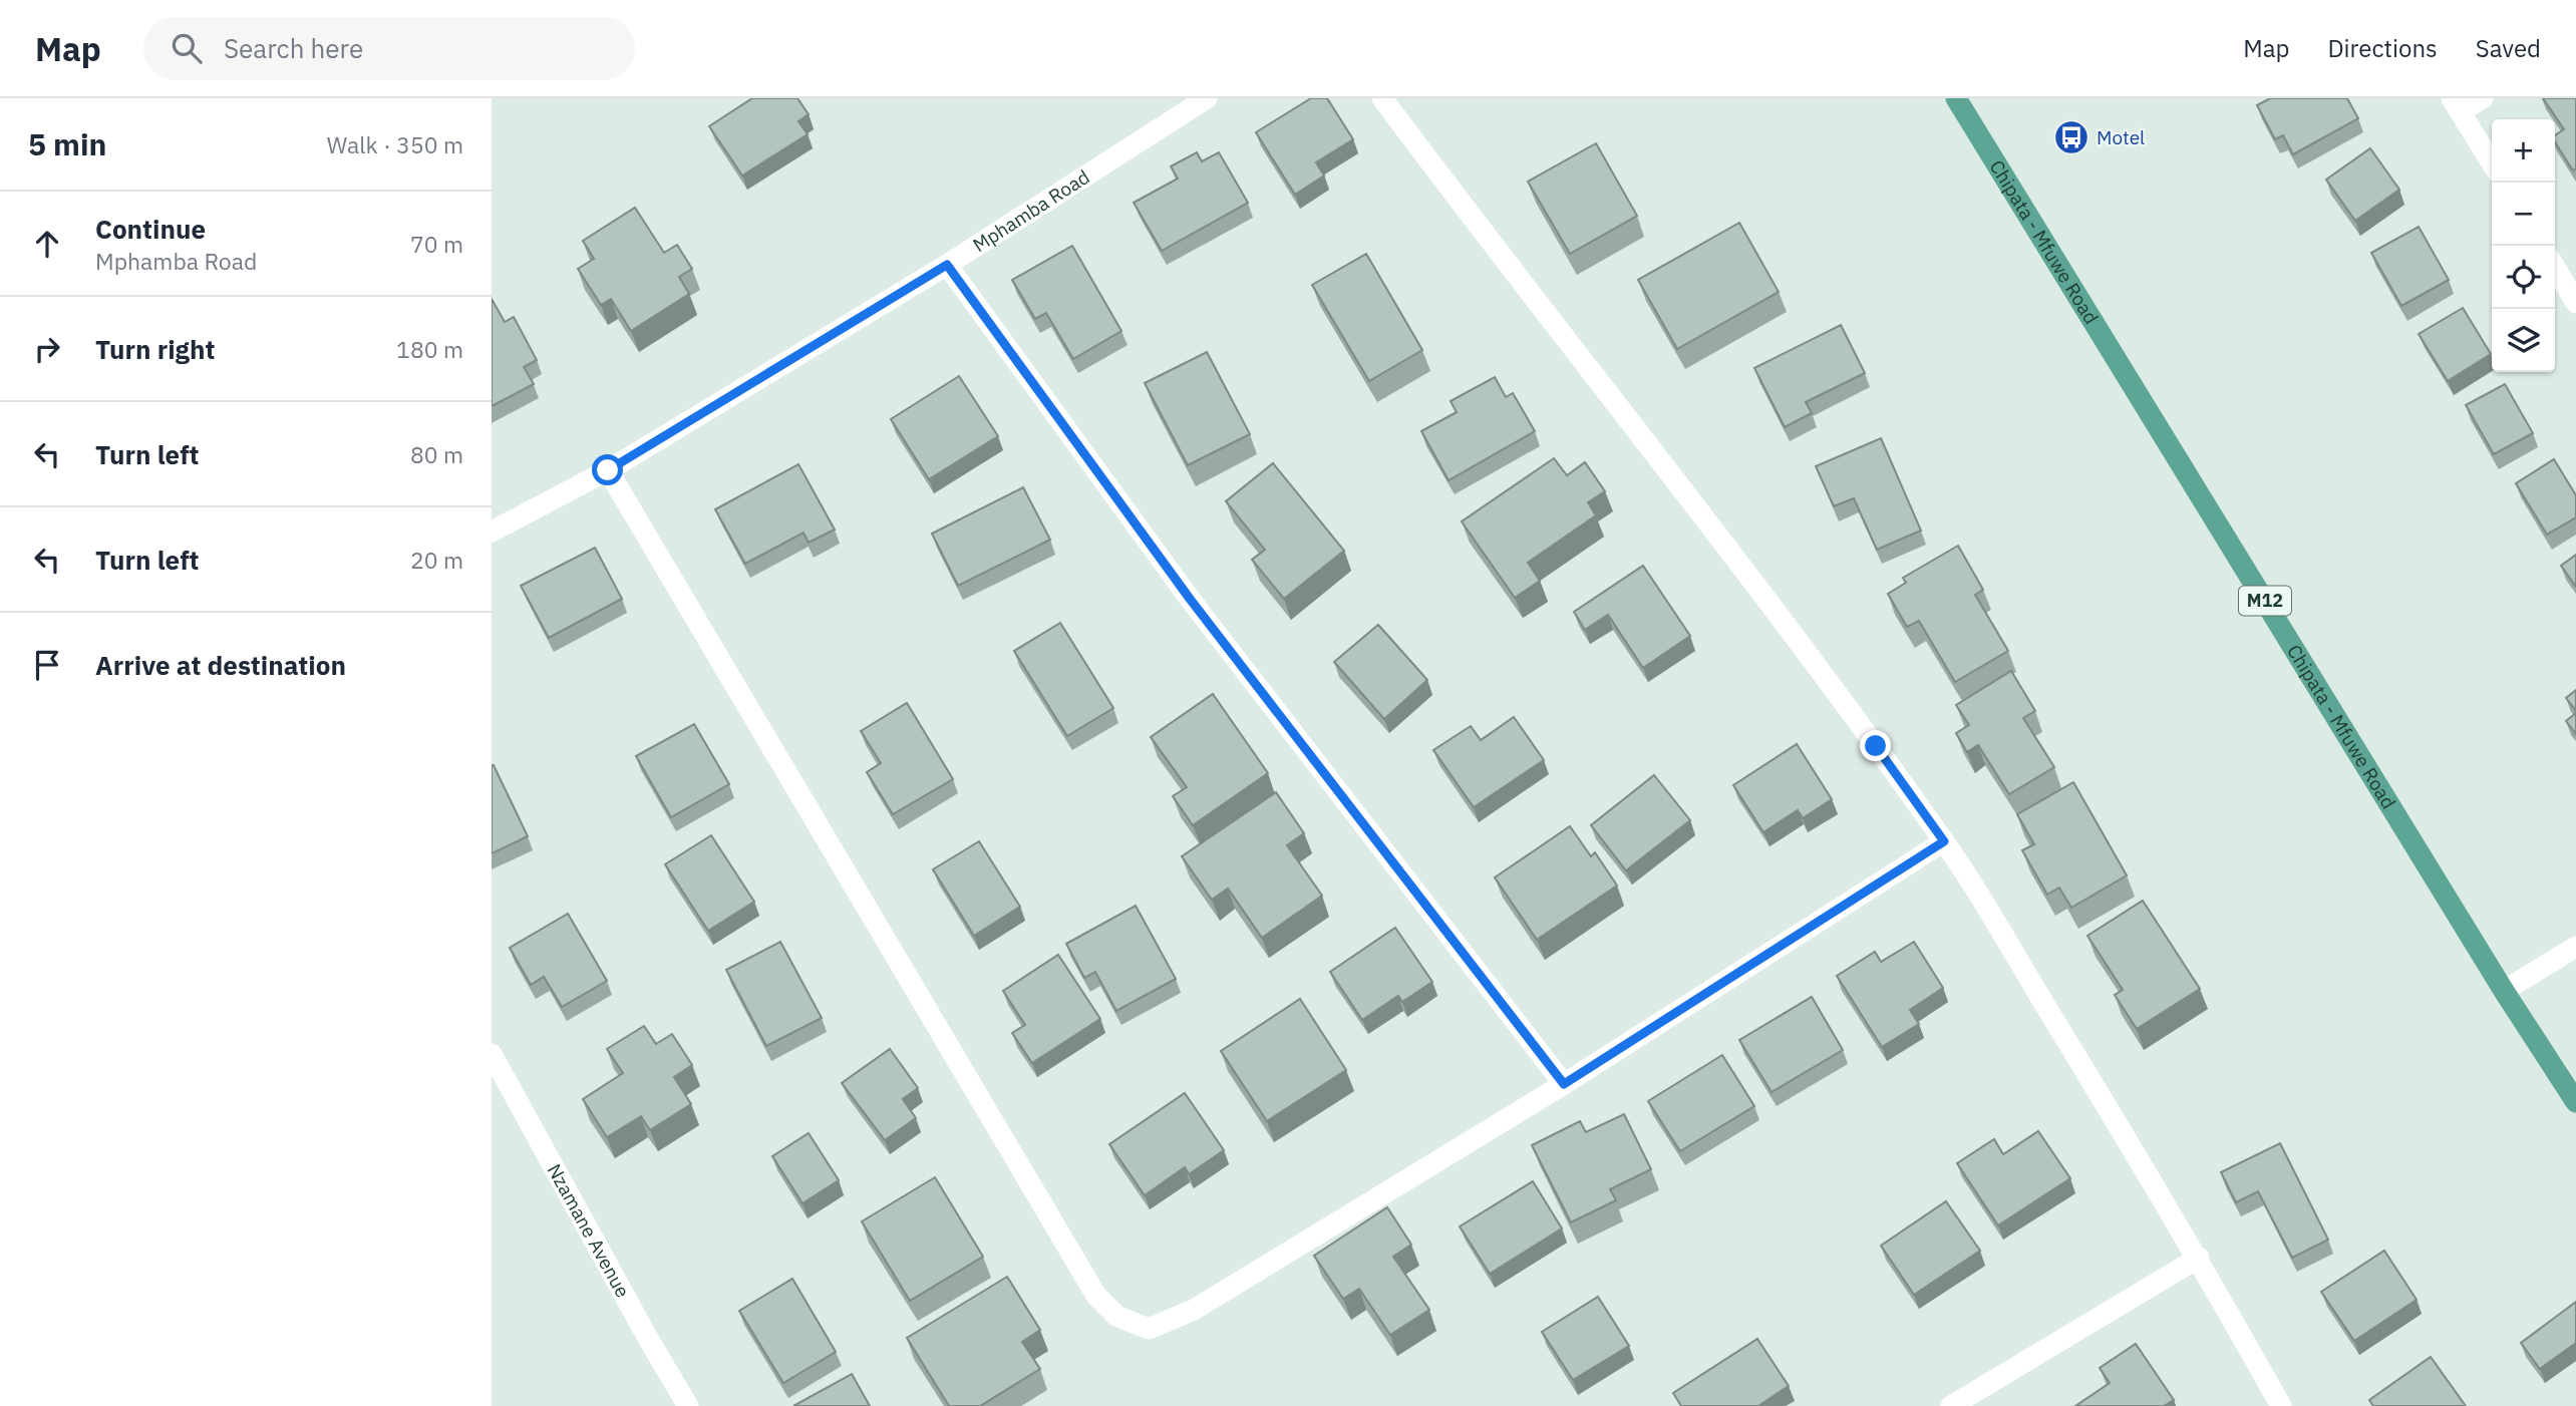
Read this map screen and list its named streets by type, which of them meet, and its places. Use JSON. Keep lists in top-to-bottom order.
{
  "streets": {
    "main road": ["Chipata - Mfuwe Road", "M12"],
    "street": ["Mphamba Road", "Nzamane Avenue"]
  },
  "places": {
    "bus stop": ["Motel"]
  },
  "page": {
    "header": "Map",
    "search": "Search here",
    "nav": ["Map", "Directions", "Saved"],
    "heading": ["5 min", "Walk · 350 m"],
    "map_buttons": ["+", "−"],
    "list": [
      ["Continue", "Mphamba Road", "70 m"],
      ["Turn right", "180 m"],
      ["Turn left", "80 m"],
      ["Turn left", "20 m"],
      "Arrive at destination"
    ]
  }
}
